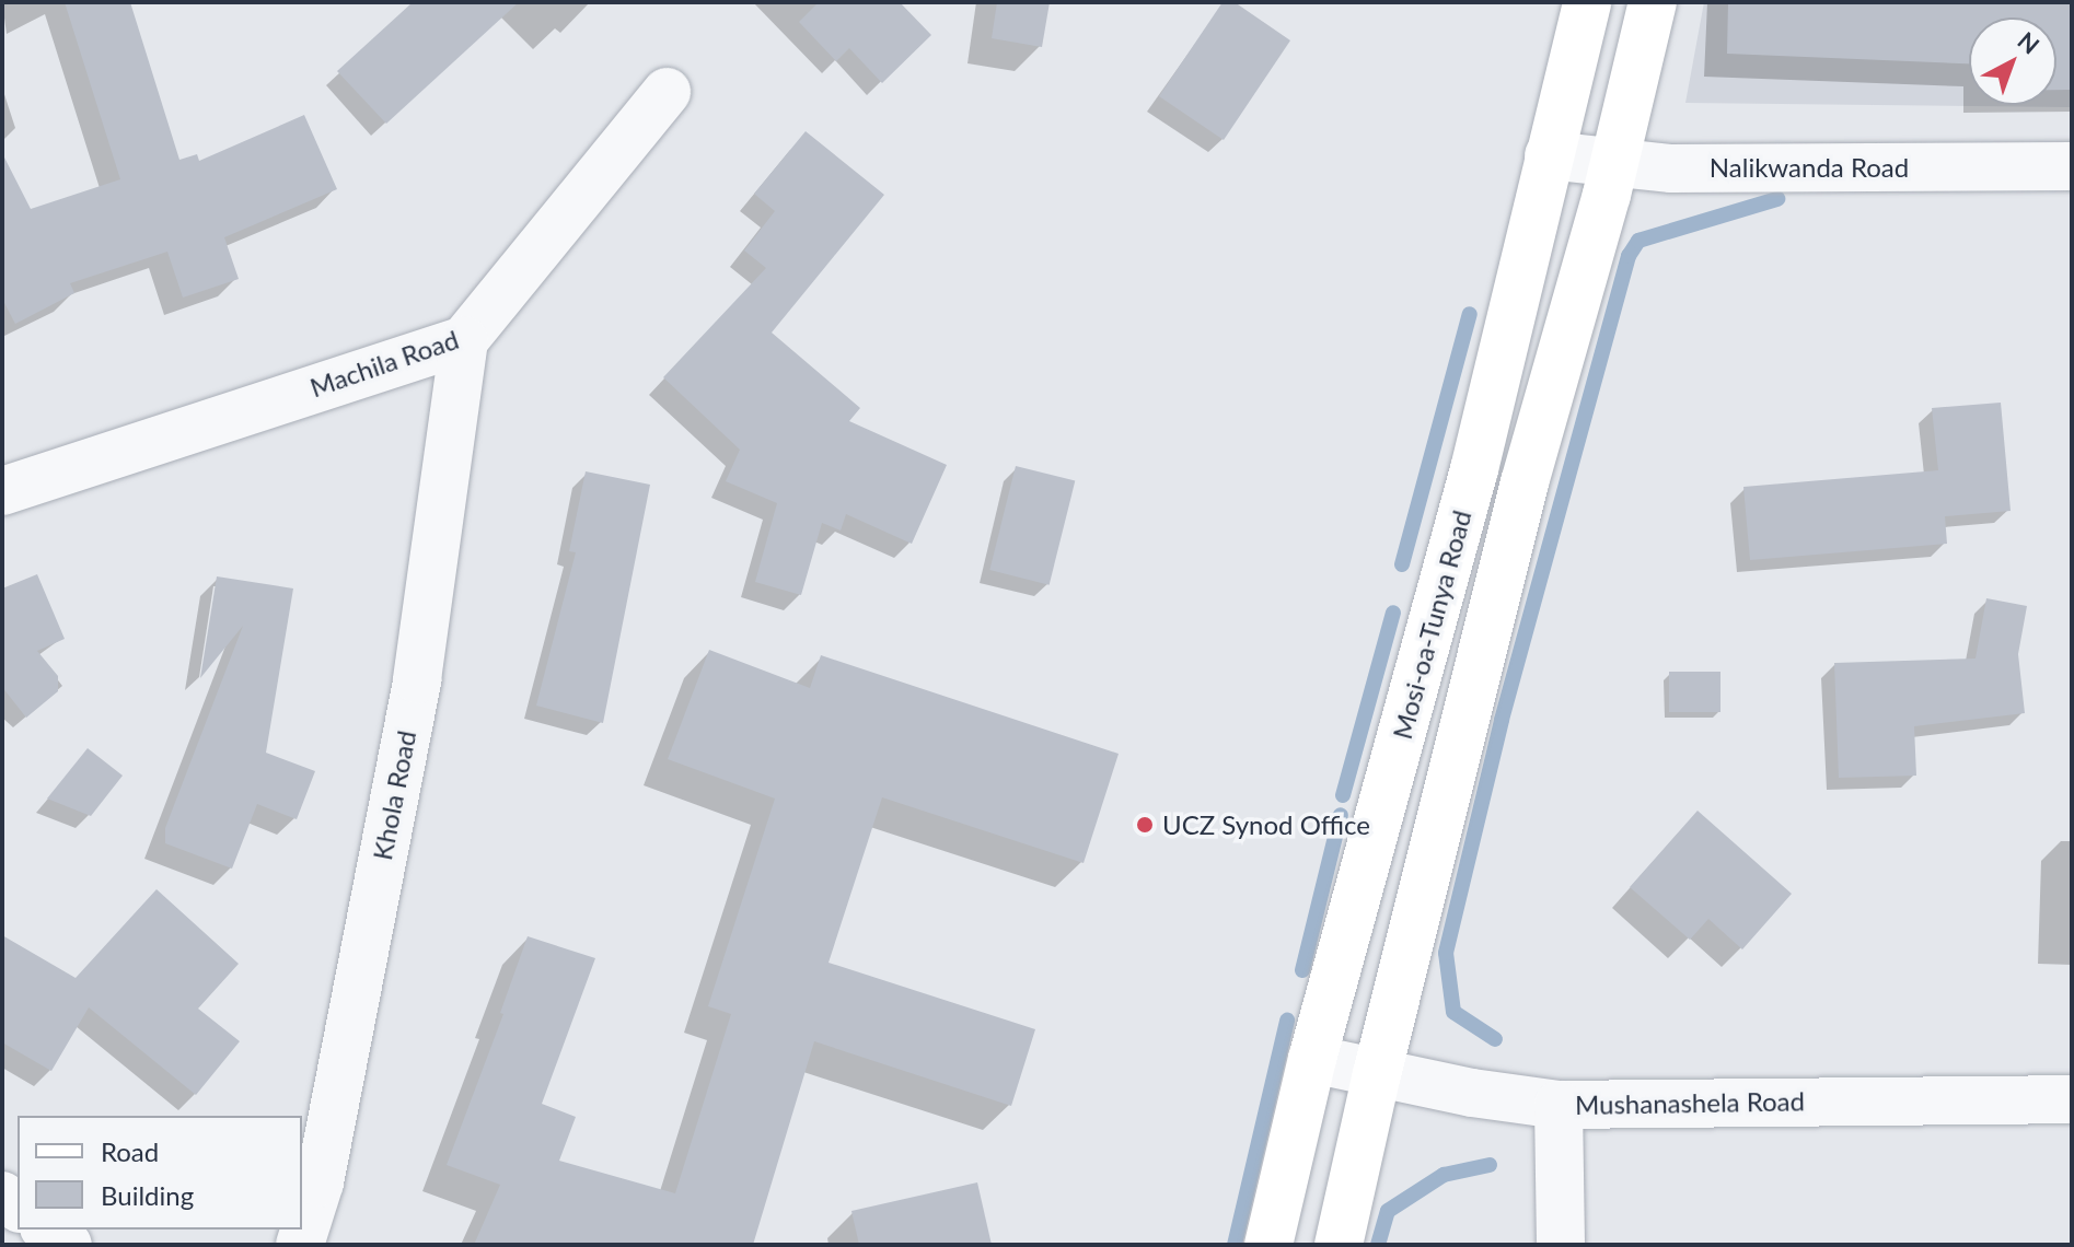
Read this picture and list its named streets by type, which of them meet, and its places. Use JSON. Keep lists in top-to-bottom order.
{
  "streets": {
    "main road": ["Mosi-oa-Tunya Road"],
    "street": [
      "Nalikwanda Road",
      "Machila Road",
      "Khola Road",
      "Mushanashela Road"
    ]
  },
  "crossings": [
    ["Nalikwanda Road", "Mosi-oa-Tunya Road"],
    ["Machila Road", "Khola Road"],
    ["Mosi-oa-Tunya Road", "Mushanashela Road"]
  ],
  "places": ["UCZ Synod Office"],
  "legend": ["Road", "Building"],
  "north": "top right"
}
